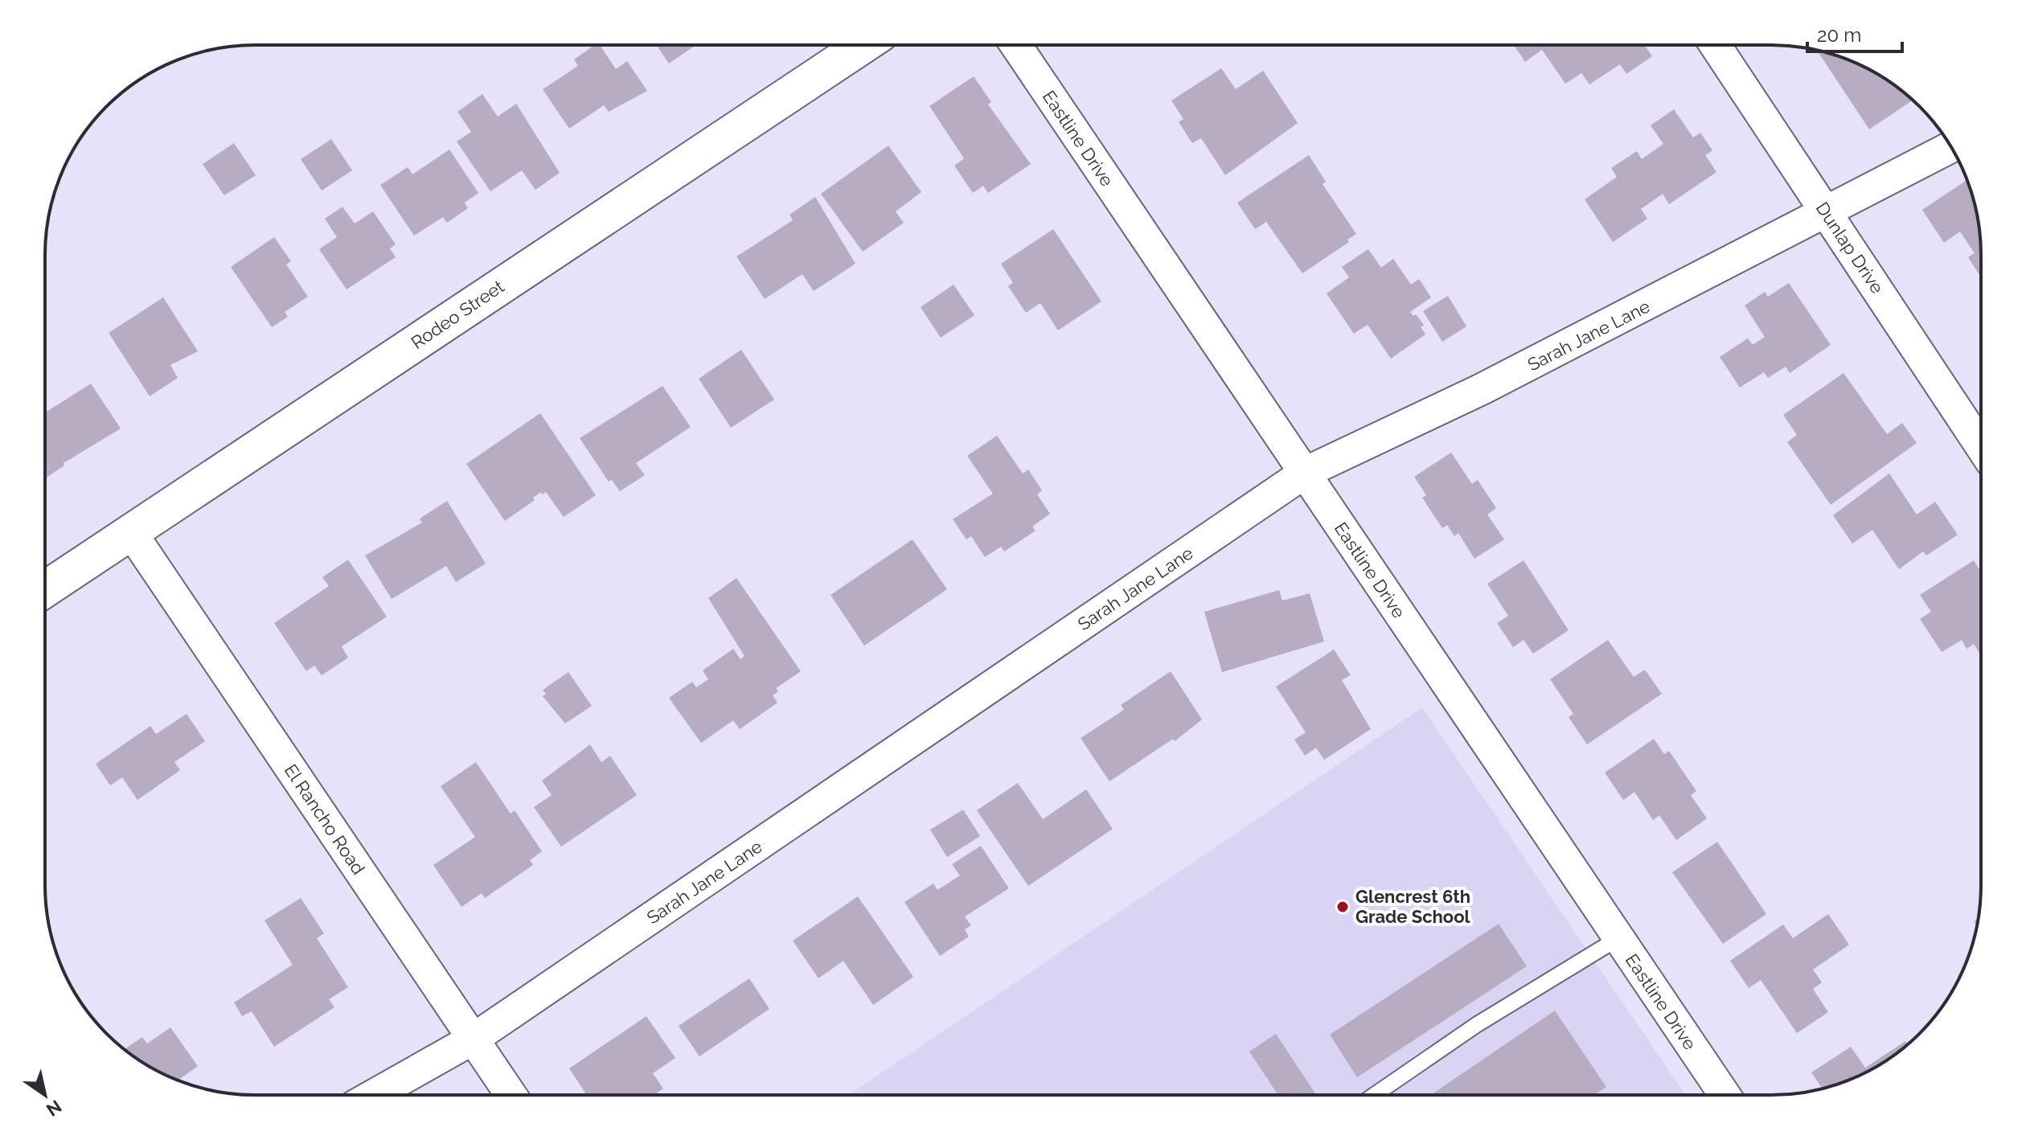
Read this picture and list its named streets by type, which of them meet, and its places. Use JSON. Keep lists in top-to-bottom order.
{
  "streets": {
    "street": [
      "Eastline Drive",
      "Dunlap Drive",
      "Rodeo Street",
      "Sarah Jane Lane",
      "El Rancho Road"
    ]
  },
  "crossings": [
    ["Eastline Drive", "Sarah Jane Lane"],
    ["Dunlap Drive", "Sarah Jane Lane"],
    ["Rodeo Street", "El Rancho Road"],
    ["Sarah Jane Lane", "El Rancho Road"]
  ],
  "places": ["Glencrest 6th Grade School"],
  "scale_bar": "20 m",
  "north": "bottom right"
}
